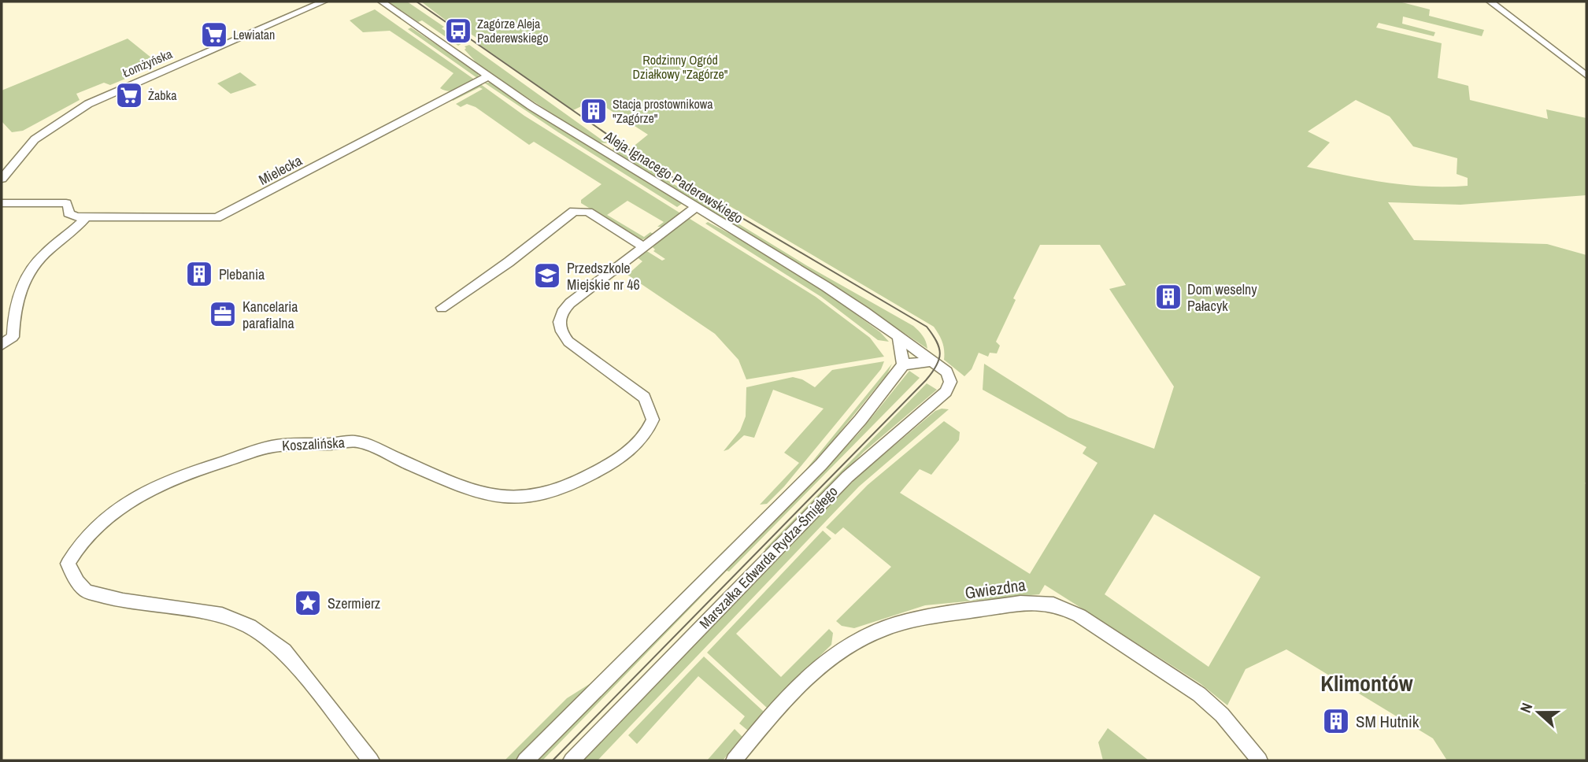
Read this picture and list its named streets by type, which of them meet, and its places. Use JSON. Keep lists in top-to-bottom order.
{
  "streets": {
    "street": [
      "Łomżyńska",
      "Mielecka",
      "Aleja Ignacego Paderewskiego",
      "Koszalińska",
      "Marszałka Edwarda Rydza-Śmigłego",
      "Gwiezdna"
    ]
  },
  "crossings": [
    ["Mielecka", "Aleja Ignacego Paderewskiego"],
    ["Aleja Ignacego Paderewskiego", "Koszalińska"],
    ["Aleja Ignacego Paderewskiego", "Marszałka Edwarda Rydza-Śmigłego"]
  ],
  "districts": ["Klimontów"],
  "parks": ["Rodzinny Ogród Działkowy \"Zagórze\""],
  "places": {
    "bus stop": ["Zagórze Aleja Paderewskiego"],
    "supermarket": ["Lewiatan", "Żabka"],
    "building": [
      "Stacja prostownikowa \"Zagórze\"",
      "Plebania",
      "Dom weselny Pałacyk",
      "SM Hutnik"
    ],
    "school or university": ["Przedszkole Miejskie nr 46"],
    "office": ["Kancelaria parafialna"],
    "place": ["Szermierz"]
  },
  "north": "left"
}
